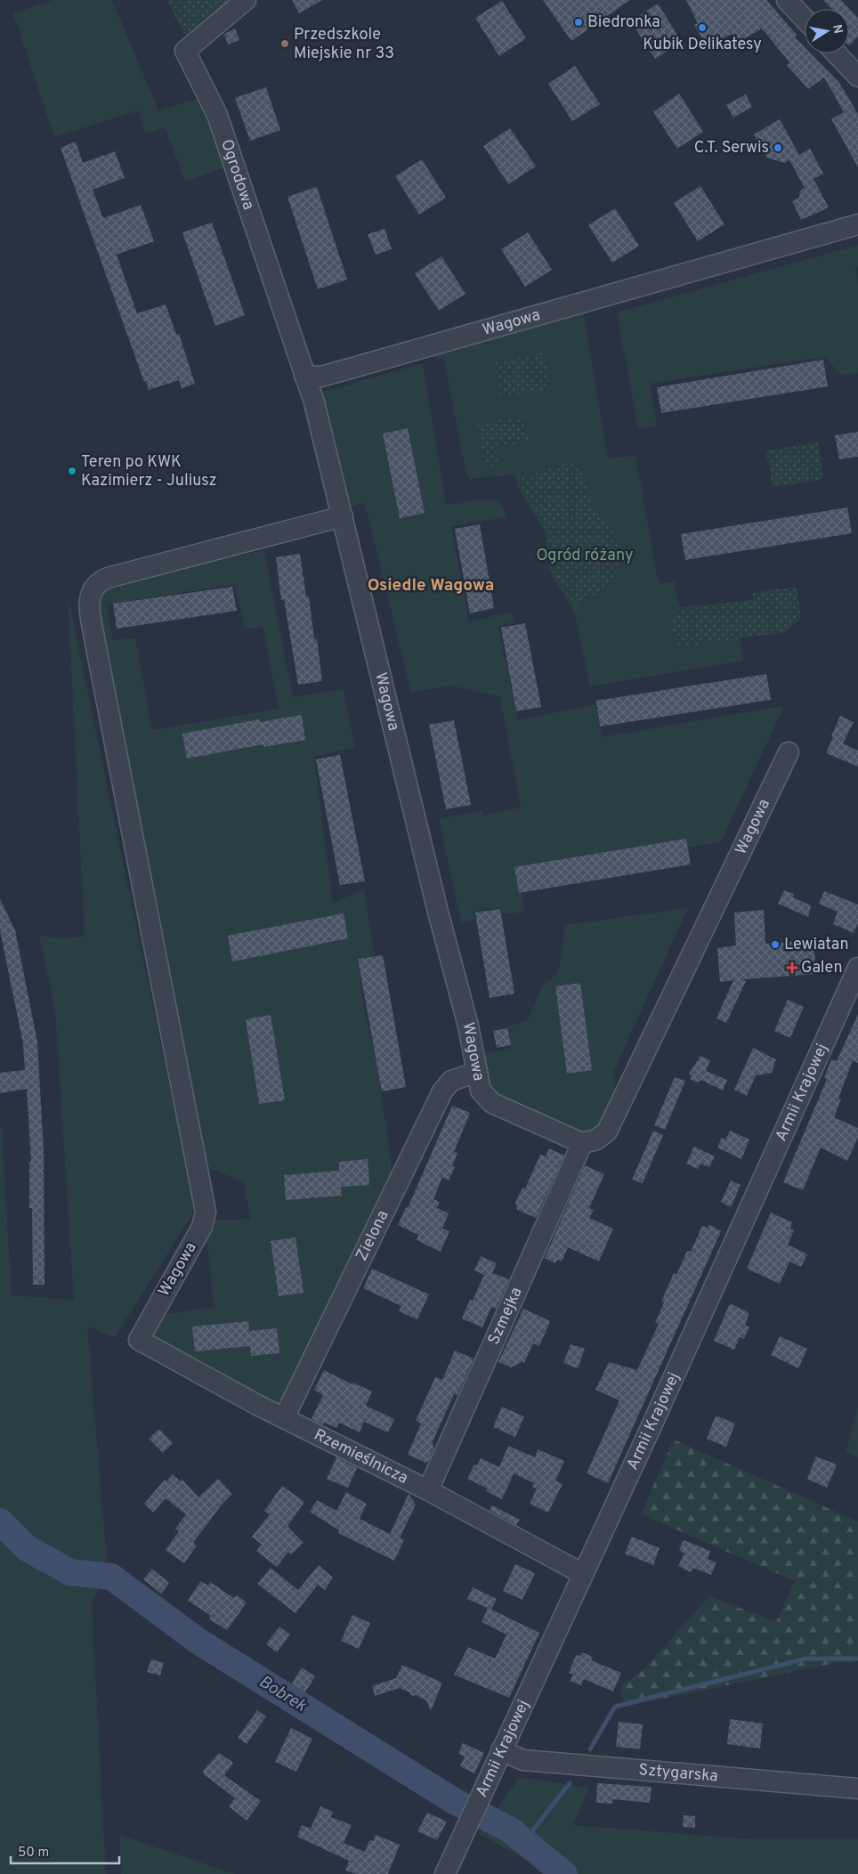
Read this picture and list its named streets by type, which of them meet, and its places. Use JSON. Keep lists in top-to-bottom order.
{
  "streets": {
    "street": [
      "Ogrodowa",
      "Wagowa",
      "Armii Krajowej",
      "Zielona",
      "Szmejka",
      "Rzemieślnicza",
      "Sztygarska"
    ]
  },
  "crossings": [
    ["Ogrodowa", "Wagowa"],
    ["Wagowa", "Zielona"],
    ["Wagowa", "Szmejka"],
    ["Wagowa", "Rzemieślnicza"],
    ["Armii Krajowej", "Rzemieślnicza"],
    ["Armii Krajowej", "Sztygarska"],
    ["Zielona", "Rzemieślnicza"],
    ["Szmejka", "Rzemieślnicza"]
  ],
  "districts": ["Osiedle Wagowa"],
  "water": ["Bobrek"],
  "parks": ["Ogród różany"],
  "places": {
    "other": [
      "Biedronka",
      "Kubik Delikatesy",
      "Przedszkole Miejskie nr 33",
      "C.T. Serwis",
      "Teren po KWK Kazimierz - Juliusz",
      "Lewiatan"
    ],
    "health": ["Galen"]
  },
  "scale_bar": "50 m",
  "north": "right"
}
